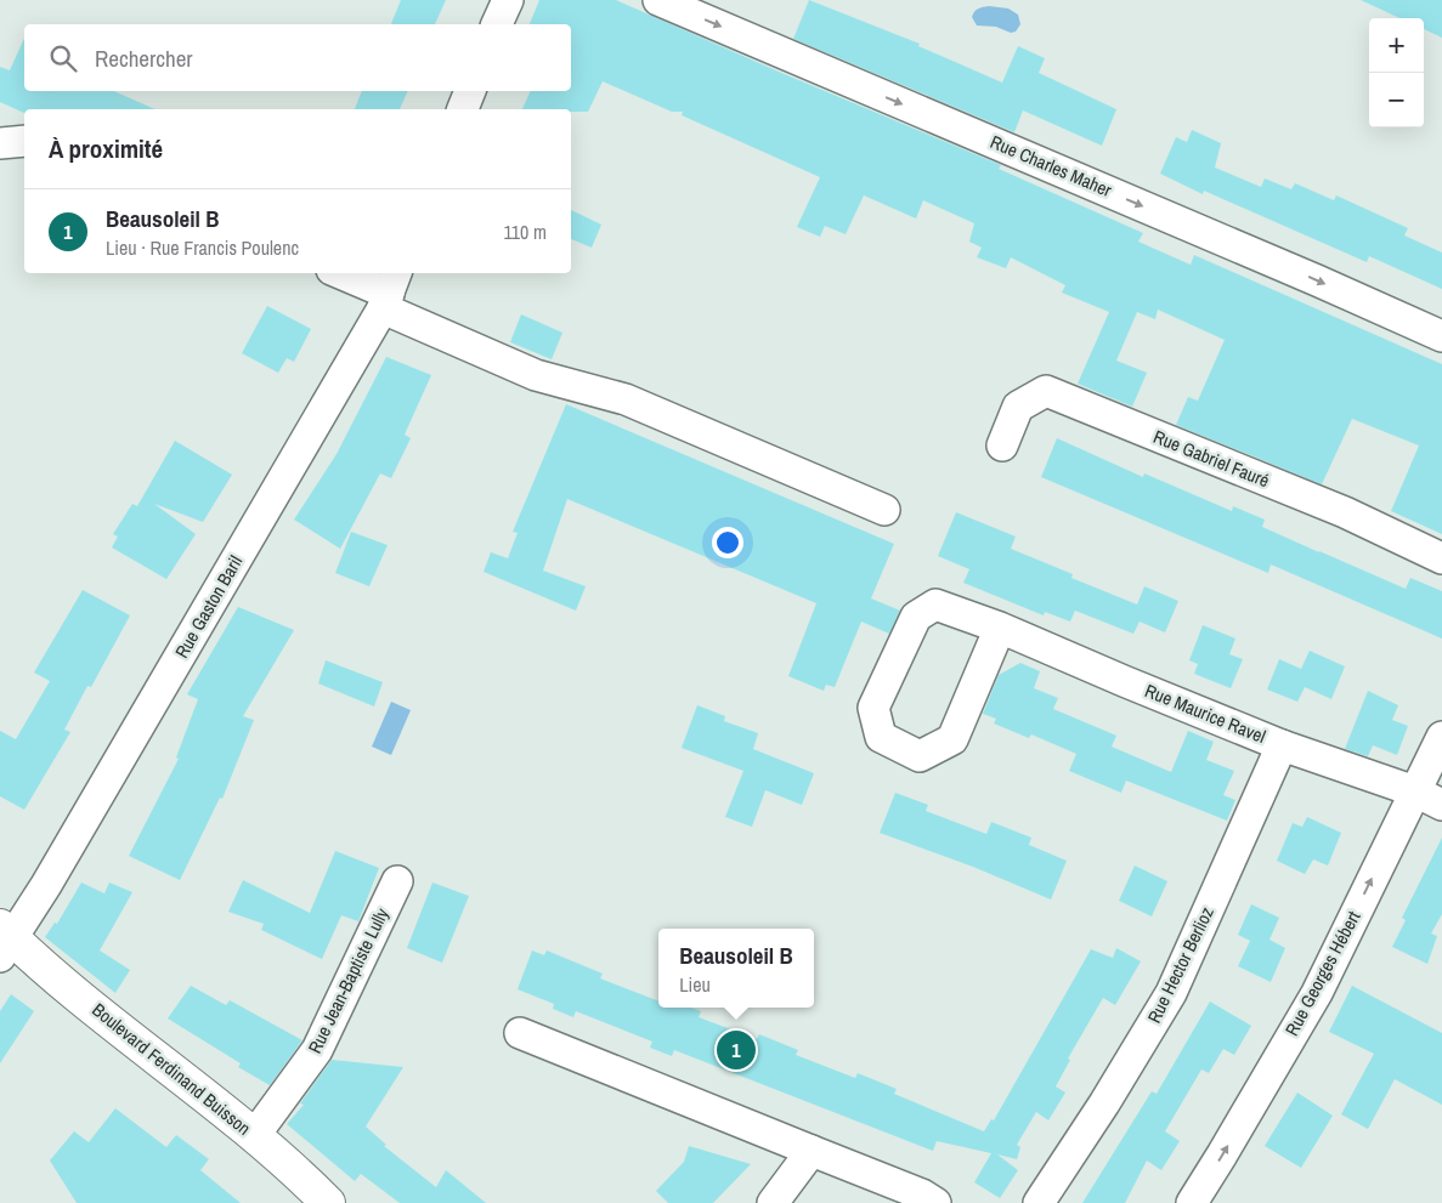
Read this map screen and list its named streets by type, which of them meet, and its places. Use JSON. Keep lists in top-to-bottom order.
{
  "streets": {
    "street": [
      "Rue Charles Maher",
      "Rue Gabriel Fauré",
      "Rue Gaston Baril",
      "Rue Maurice Ravel",
      "Rue Hector Berlioz",
      "Rue Georges Hébert",
      "Rue Jean-Baptiste Lully",
      "Boulevard Ferdinand Buisson"
    ]
  },
  "crossings": [
    ["Rue Gaston Baril", "Boulevard Ferdinand Buisson"],
    ["Rue Maurice Ravel", "Rue Hector Berlioz"],
    ["Rue Maurice Ravel", "Rue Georges Hébert"],
    ["Rue Jean-Baptiste Lully", "Boulevard Ferdinand Buisson"]
  ],
  "one_way": ["Rue Charles Maher", "Rue Georges Hébert"],
  "page": {
    "map_buttons": ["+", "−"],
    "search": "Rechercher",
    "heading": "À proximité",
    "list": [
      {
        "mark": "1",
        "name": "Beausoleil B",
        "note": "Lieu · Rue Francis Poulenc",
        "value": "110 m"
      }
    ],
    "popup": ["Beausoleil B", "Lieu"],
    "pins": "1"
  }
}
